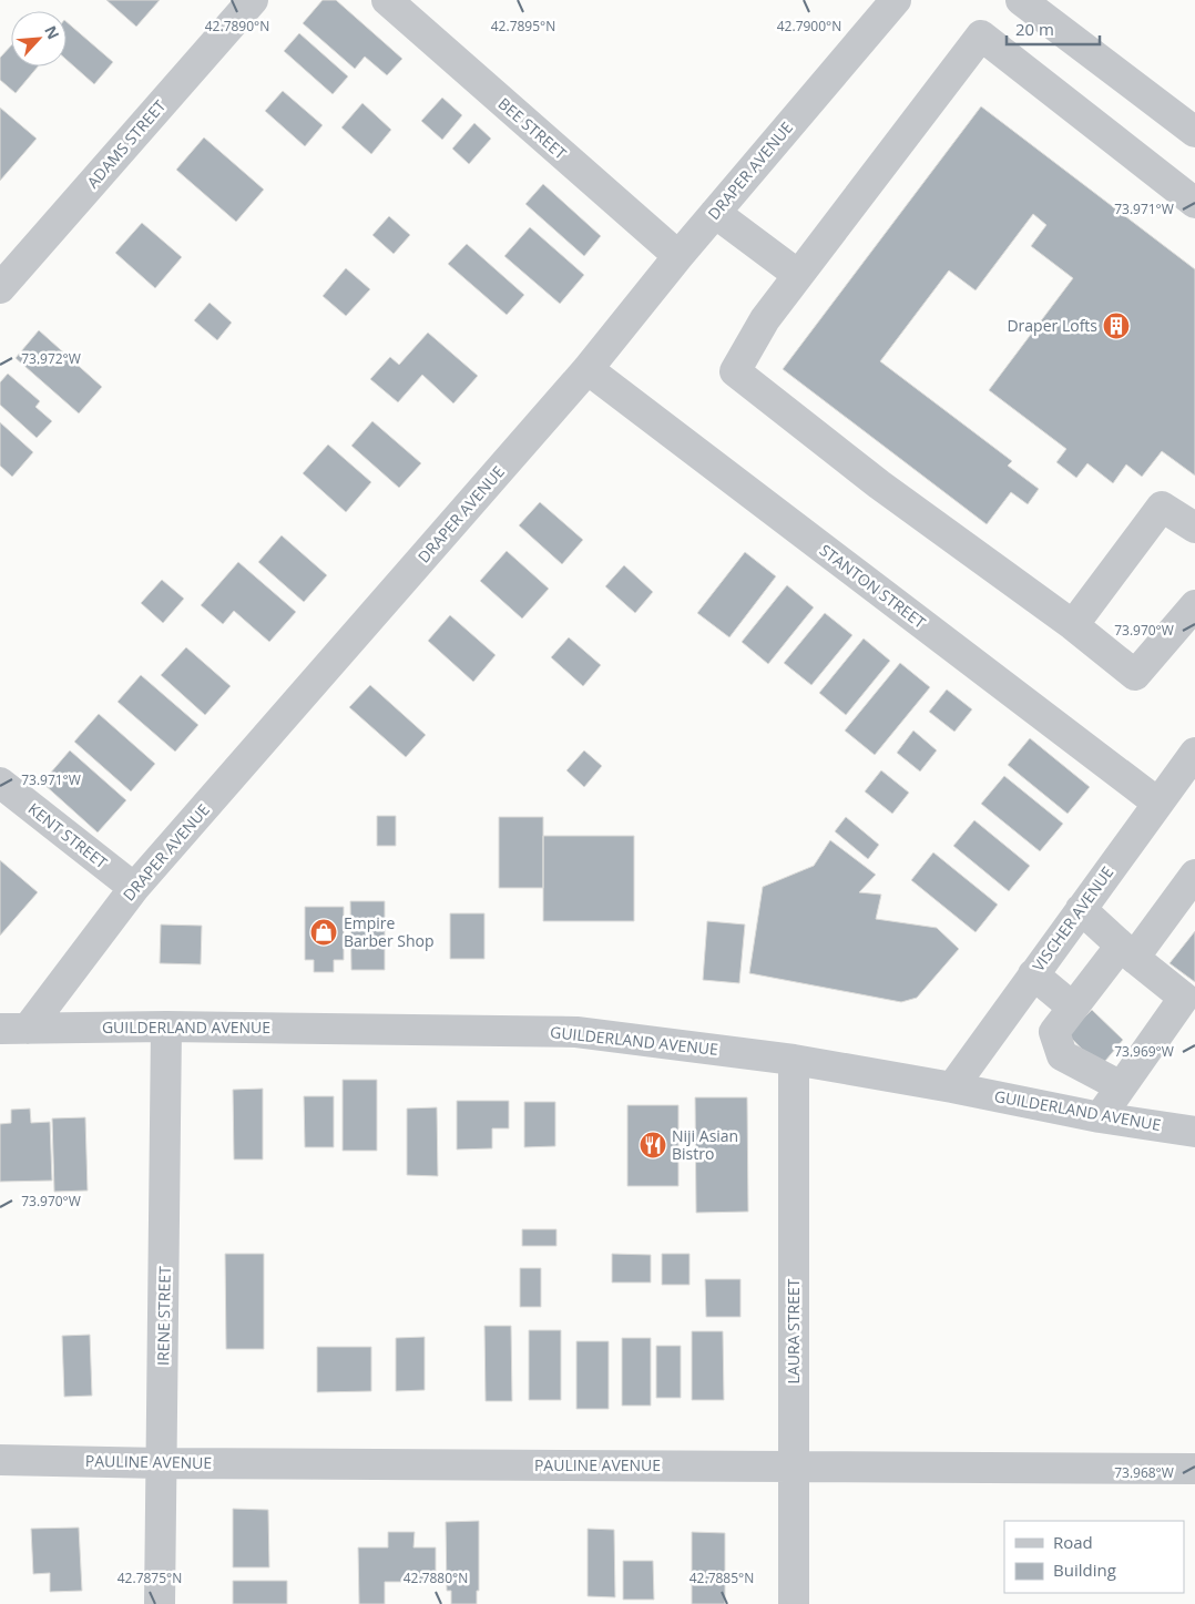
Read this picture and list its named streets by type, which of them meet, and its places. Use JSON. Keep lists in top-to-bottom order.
{
  "streets": {
    "street": [
      "BEE STREET",
      "ADAMS STREET",
      "DRAPER AVENUE",
      "STANTON STREET",
      "KENT STREET",
      "VISCHER AVENUE",
      "GUILDERLAND AVENUE",
      "IRENE STREET",
      "LAURA STREET",
      "PAULINE AVENUE"
    ]
  },
  "crossings": [
    ["BEE STREET", "DRAPER AVENUE"],
    ["DRAPER AVENUE", "STANTON STREET"],
    ["DRAPER AVENUE", "KENT STREET"],
    ["DRAPER AVENUE", "GUILDERLAND AVENUE"],
    ["STANTON STREET", "VISCHER AVENUE"],
    ["VISCHER AVENUE", "GUILDERLAND AVENUE"],
    ["GUILDERLAND AVENUE", "IRENE STREET"],
    ["GUILDERLAND AVENUE", "LAURA STREET"],
    ["IRENE STREET", "PAULINE AVENUE"],
    ["LAURA STREET", "PAULINE AVENUE"]
  ],
  "places": {
    "building": ["Draper Lofts"],
    "shop": ["Empire Barber Shop"],
    "restaurant": ["Niji Asian Bistro"]
  },
  "legend": ["Road", "Building"],
  "scale_bar": "20 m",
  "north": "top right",
  "coordinates": [
    "42.7890°N",
    "42.7895°N",
    "42.7900°N",
    "73.971°W",
    "73.972°W",
    "73.970°W",
    "73.969°W",
    "73.968°W",
    "42.7875°N",
    "42.7880°N",
    "42.7885°N"
  ]
}
